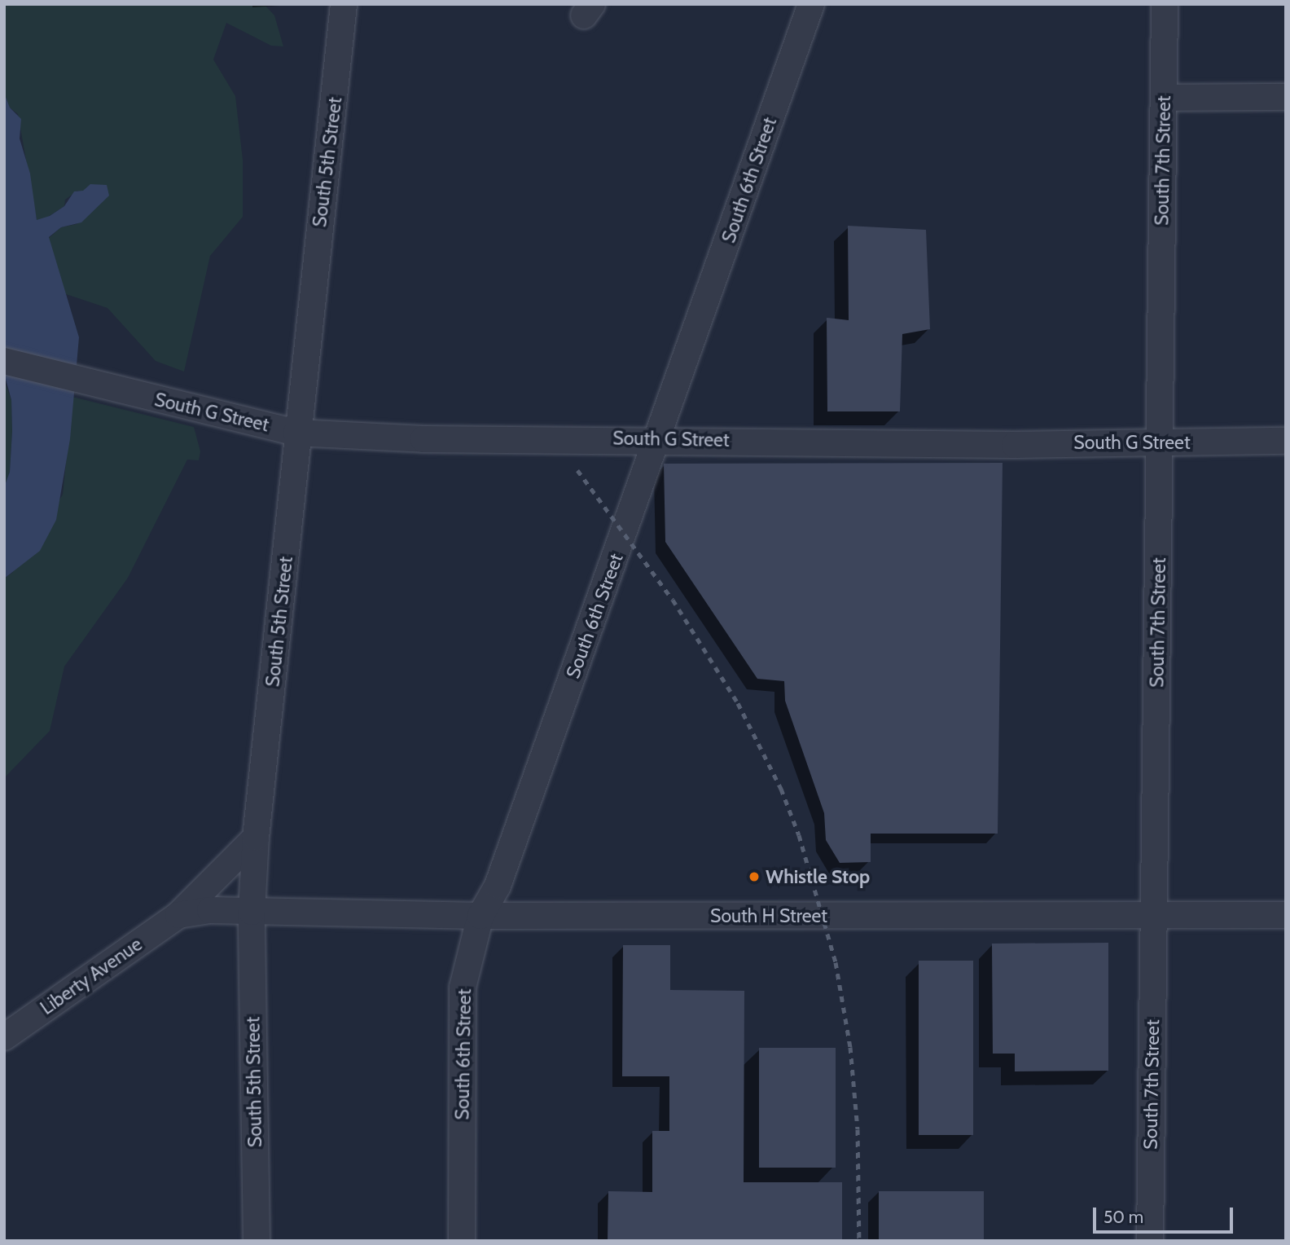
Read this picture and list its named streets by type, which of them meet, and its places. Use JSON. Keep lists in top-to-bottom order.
{
  "streets": {
    "street": [
      "South 7th Street",
      "South 5th Street",
      "South 6th Street",
      "South G Street",
      "South H Street",
      "Liberty Avenue"
    ]
  },
  "crossings": [
    ["South 7th Street", "South G Street"],
    ["South 7th Street", "South H Street"],
    ["South 5th Street", "South G Street"],
    ["South 5th Street", "South H Street"],
    ["South 5th Street", "Liberty Avenue"],
    ["South 6th Street", "South G Street"],
    ["South 6th Street", "South H Street"],
    ["South H Street", "Liberty Avenue"]
  ],
  "places": ["Whistle Stop"],
  "scale_bar": "50 m"
}
